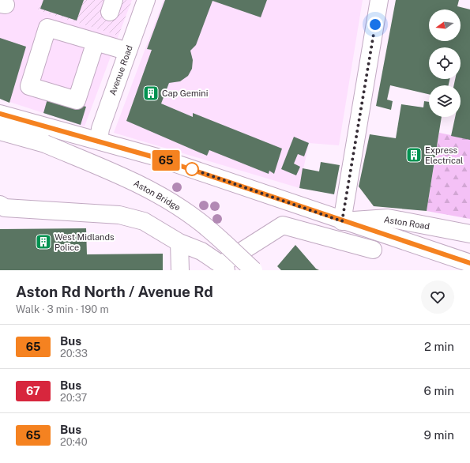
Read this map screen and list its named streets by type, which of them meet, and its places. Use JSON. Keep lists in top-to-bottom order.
{
  "streets": {
    "main road": ["Avenue Road", "Aston Bridge", "Aston Road"]
  },
  "places": {
    "building": ["Cap Gemini", "Express Electrical", "West Midlands Police"]
  },
  "lines": ["bus line 65"],
  "north": "left",
  "page": {
    "on_map": "65",
    "heading": ["Aston Rd North / Avenue Rd", "Walk · 3 min · 190 m"],
    "list": [
      {
        "mark": "65",
        "name": "Bus",
        "note": "20:33",
        "value": "2 min"
      },
      {
        "mark": "67",
        "name": "Bus",
        "note": "20:37",
        "value": "6 min"
      },
      {
        "mark": "65",
        "name": "Bus",
        "note": "20:40",
        "value": "9 min"
      }
    ]
  }
}
